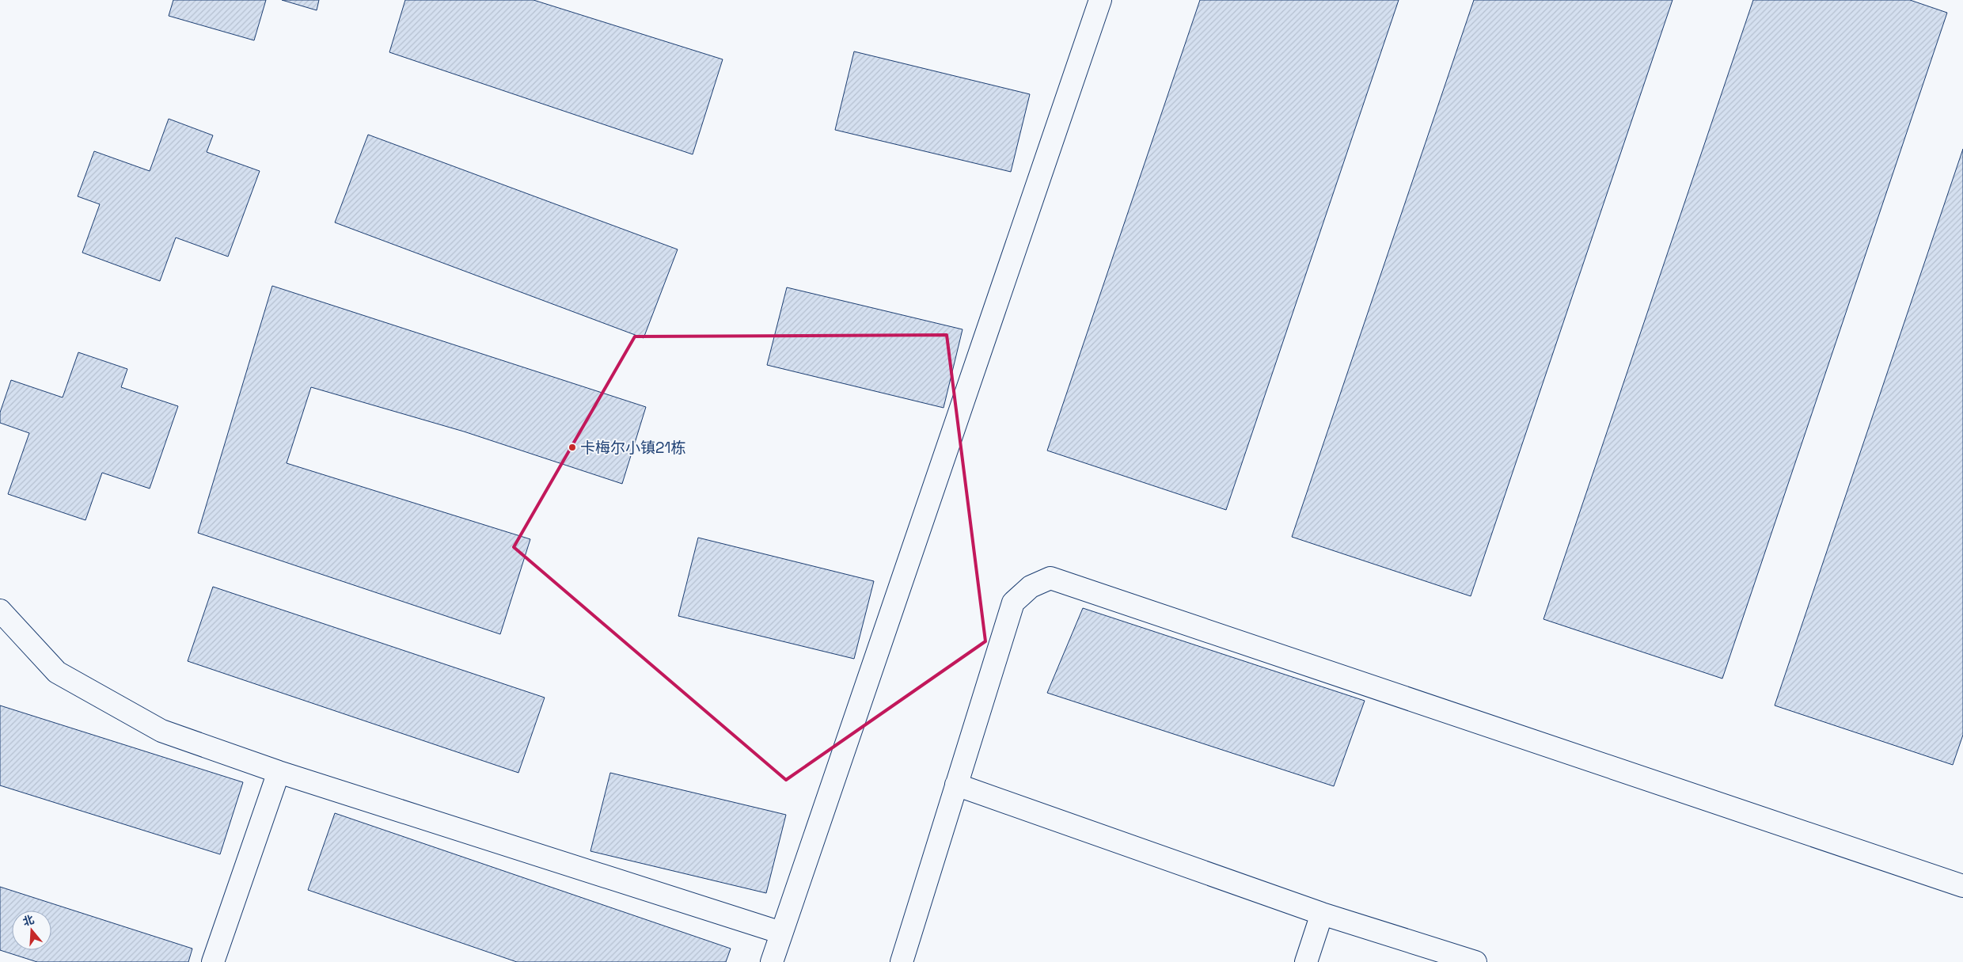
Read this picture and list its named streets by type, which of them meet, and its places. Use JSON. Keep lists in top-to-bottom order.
{
  "places": ["卡梅尔小镇21栋"],
  "north": "top"
}
